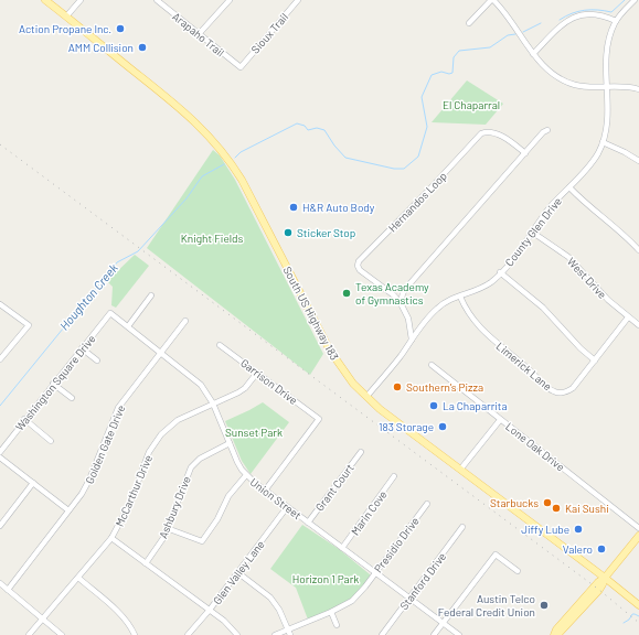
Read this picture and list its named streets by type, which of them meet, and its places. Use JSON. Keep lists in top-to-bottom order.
{
  "streets": {
    "main road": ["South US Highway 183"],
    "street": [
      "Sioux Trail",
      "Arapaho Trail",
      "Hernandos Loop",
      "County Glen Drive",
      "West Drive",
      "Limerick Lane",
      "Garrison Drive",
      "Washington Square Drive",
      "Golden Gate Drive",
      "Lone Oak Drive",
      "Grant Court",
      "McCarthur Drive",
      "Union Street",
      "Ashbury Drive",
      "Marin Cove",
      "Presidio Drive",
      "Glen Valley Lane",
      "Stanford Drive"
    ]
  },
  "crossings": [
    ["Sioux Trail", "Arapaho Trail"],
    ["Hernandos Loop", "County Glen Drive"],
    ["County Glen Drive", "West Drive"],
    ["County Glen Drive", "South US Highway 183"],
    ["County Glen Drive", "Limerick Lane"],
    ["West Drive", "Limerick Lane"],
    ["Garrison Drive", "McCarthur Drive"],
    ["Garrison Drive", "Union Street"],
    ["Washington Square Drive", "Union Street"],
    ["Golden Gate Drive", "Union Street"],
    ["Grant Court", "Union Street"],
    ["McCarthur Drive", "Union Street"],
    ["Union Street", "Ashbury Drive"],
    ["Union Street", "Marin Cove"],
    ["Union Street", "Presidio Drive"],
    ["Union Street", "Glen Valley Lane"],
    ["Union Street", "Stanford Drive"]
  ],
  "water": ["Houghton Creek"],
  "parks": [
    "El Chaparral",
    "Knight Fields",
    "Sunset Park",
    "Horizon 1 Park"
  ],
  "places": [
    "Action Propane Inc.",
    "AMM Collision",
    "H&R Auto Body",
    "Sticker Stop",
    "Texas Academy of Gymnastics",
    "Southern's Pizza",
    "La Chaparrita",
    "183 Storage",
    "Starbucks",
    "Kai Sushi",
    "Jiffy Lube",
    "Valero",
    "Austin Telco Federal Credit Union"
  ]
}
